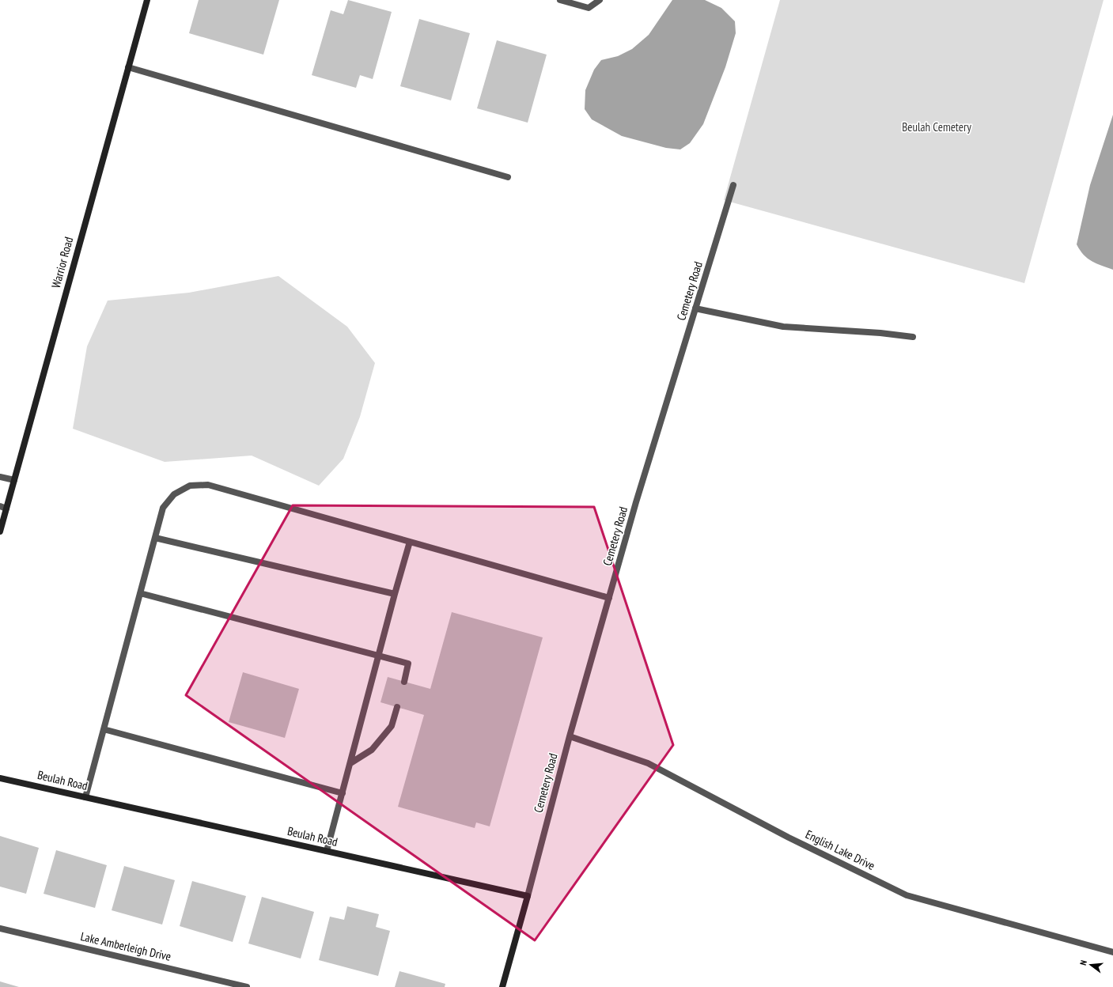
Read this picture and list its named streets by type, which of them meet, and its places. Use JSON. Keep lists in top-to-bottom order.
{
  "streets": {
    "street": [
      "Warrior Road",
      "Cemetery Road",
      "Beulah Road",
      "English Lake Drive",
      "Lake Amberleigh Drive"
    ]
  },
  "crossings": [
    ["Cemetery Road", "Beulah Road"],
    ["Cemetery Road", "English Lake Drive"]
  ],
  "parks": ["Beulah Cemetery"],
  "north": "left"
}
